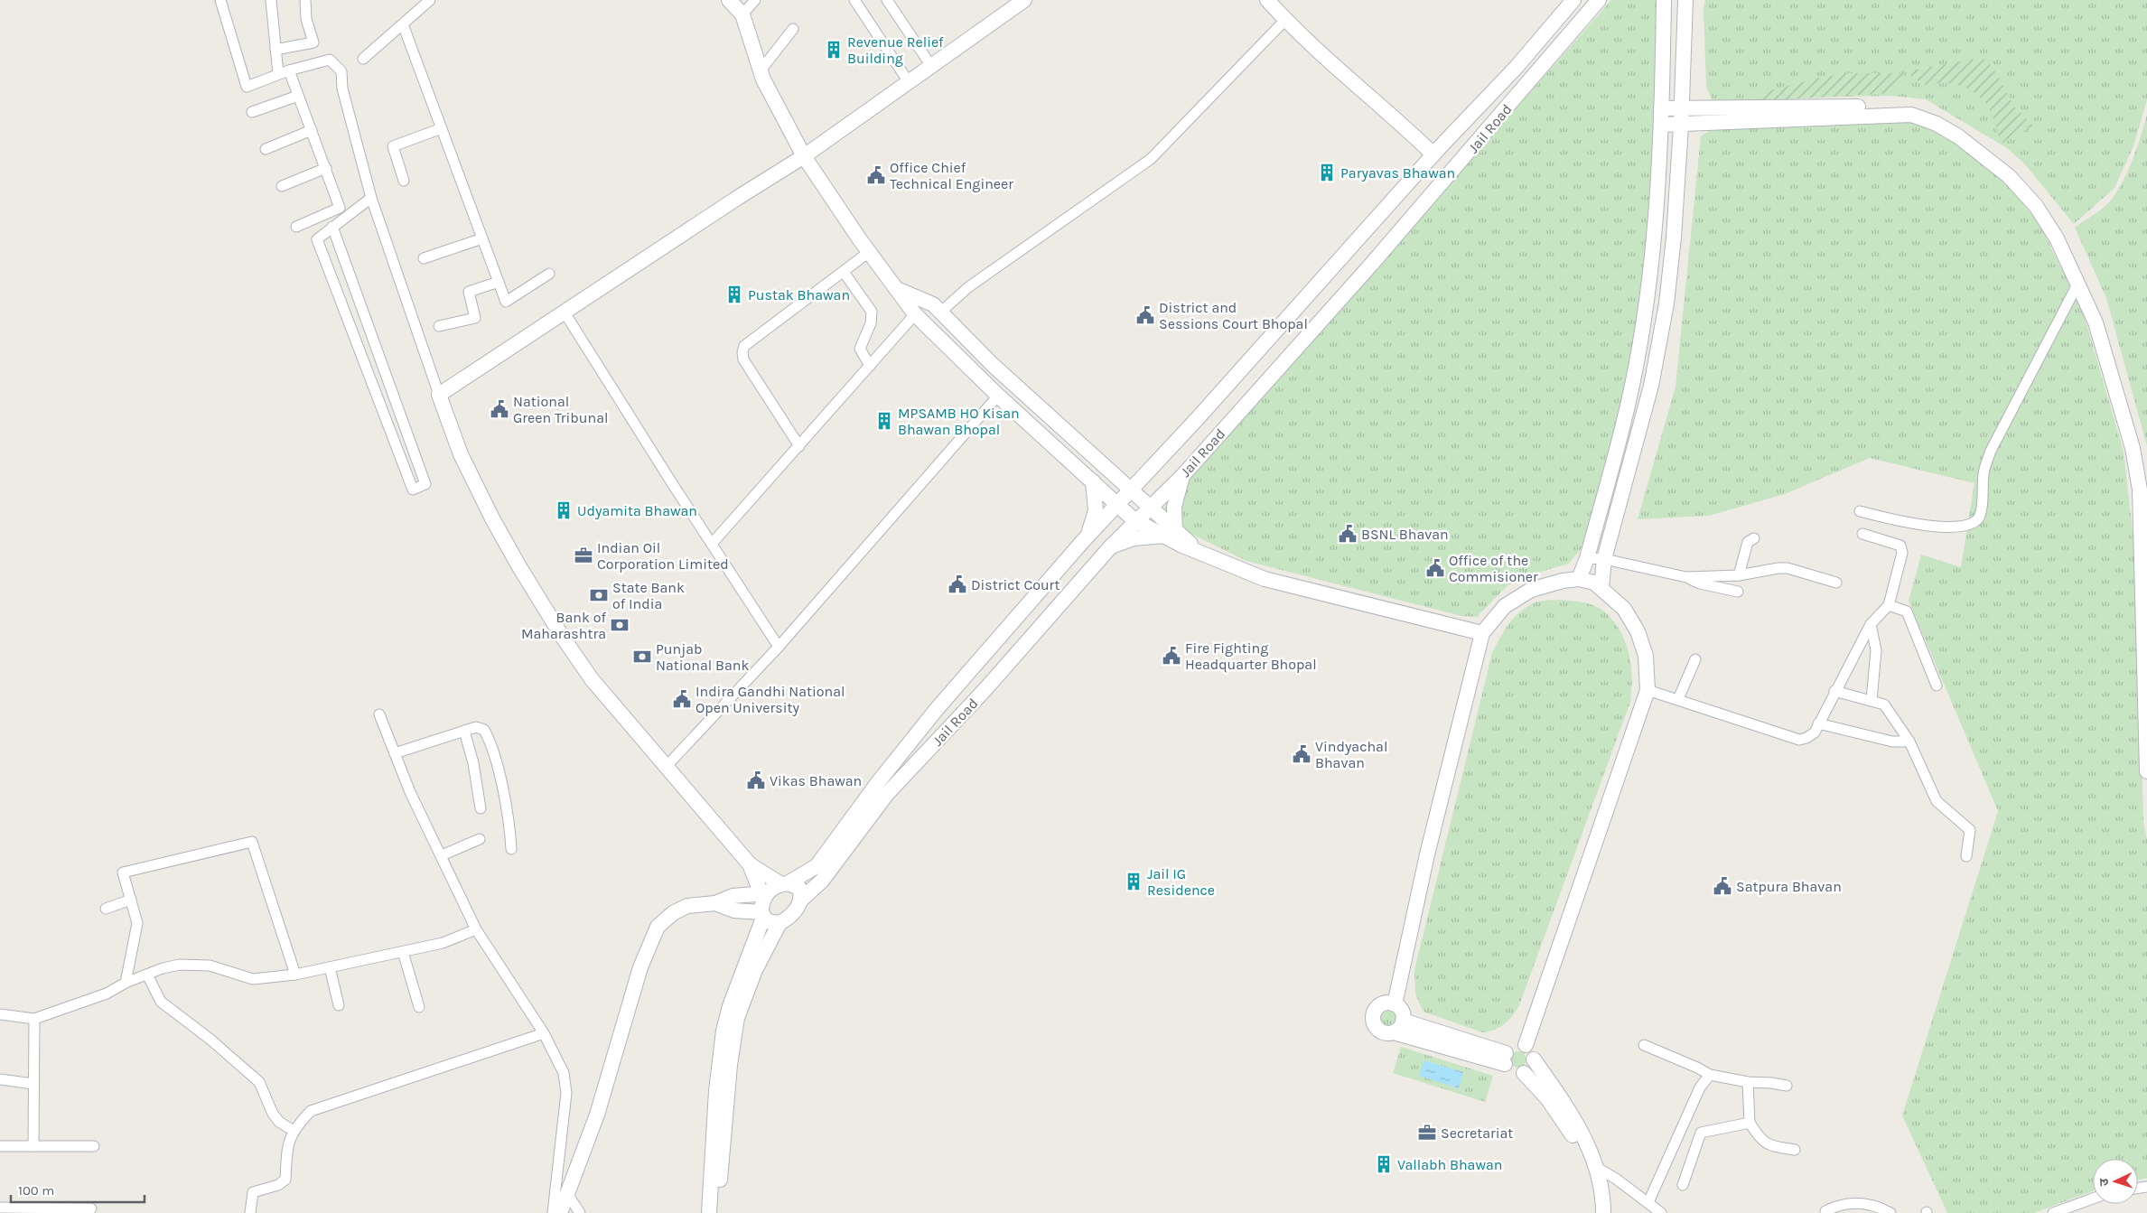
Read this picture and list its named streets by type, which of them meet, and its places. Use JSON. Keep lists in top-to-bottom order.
{
  "streets": {
    "street": ["Jail Road"]
  },
  "places": {
    "building": [
      "Revenue Relief Building",
      "Paryavas Bhawan",
      "Pustak Bhawan",
      "MPSAMB HO Kisan Bhawan Bhopal",
      "Udyamita Bhawan",
      "Jail IG Residence",
      "Vallabh Bhawan"
    ],
    "public building": [
      "Office Chief Technical Engineer",
      "District and Sessions Court Bhopal",
      "National Green Tribunal",
      "BSNL Bhavan",
      "Office of the Commisioner",
      "District Court",
      "Fire Fighting Headquarter Bhopal",
      "Indira Gandhi National Open University",
      "Vindyachal Bhavan",
      "Vikas Bhawan",
      "Satpura Bhavan"
    ],
    "office": ["Indian Oil Corporation Limited", "Secretariat"],
    "bank": ["State Bank of India", "Bank of Maharashtra", "Punjab National Bank"]
  },
  "scale_bar": "100 m",
  "north": "left"
}
